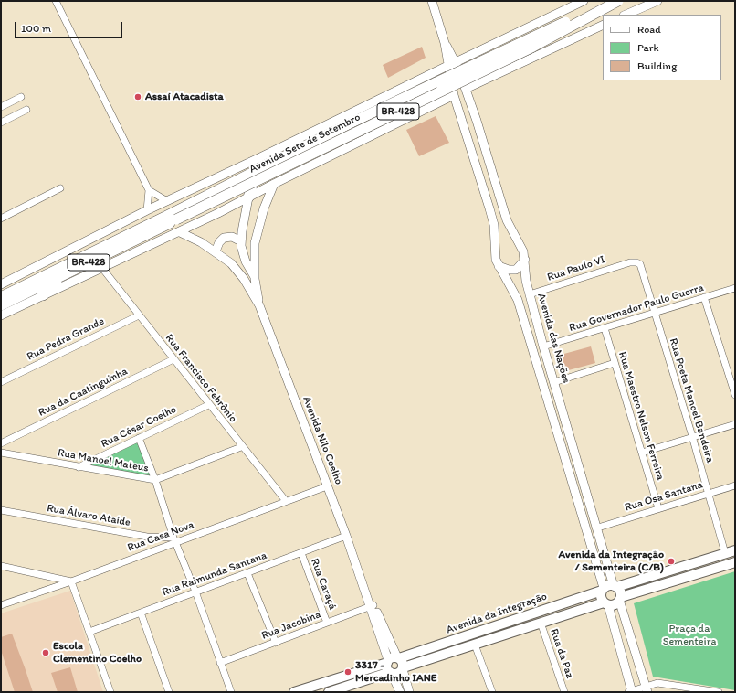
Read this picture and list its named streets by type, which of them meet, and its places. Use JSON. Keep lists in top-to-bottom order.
{
  "streets": {
    "highway": ["BR-428", "Avenida Sete de Setembro"],
    "main road": ["Avenida das Nações", "Avenida Nilo Coelho", "Avenida da Integração"],
    "street": [
      "Rua Paulo VI",
      "Rua Governador Paulo Guerra",
      "Rua Pedra Grande",
      "Rua Francisco Febrônio",
      "Rua da Caatinguinha",
      "Rua Poeta Manoel Bandeira",
      "Rua Maestro Nelson Ferreira",
      "Rua César Coelho",
      "Rua Manoel Mateus",
      "Rua Osa Santana",
      "Rua Álvaro Ataíde",
      "Rua Casa Nova",
      "Rua Raimunda Santana",
      "Rua Caraçá",
      "Rua Jacobina",
      "Rua da Paz"
    ]
  },
  "crossings": [
    ["Avenida Sete de Setembro", "Avenida das Nações"],
    ["Avenida Sete de Setembro", "Rua Francisco Febrônio"],
    ["Rua Paulo VI", "Avenida das Nações"],
    ["Rua Paulo VI", "Rua Poeta Manoel Bandeira"],
    ["Rua Governador Paulo Guerra", "Avenida das Nações"],
    ["Rua Governador Paulo Guerra", "Rua Poeta Manoel Bandeira"],
    ["Rua Governador Paulo Guerra", "Rua Maestro Nelson Ferreira"],
    ["Avenida das Nações", "Rua Osa Santana"],
    ["Avenida das Nações", "Avenida da Integração"],
    ["Rua Pedra Grande", "Rua Francisco Febrônio"],
    ["Rua Francisco Febrônio", "Rua da Caatinguinha"],
    ["Rua Francisco Febrônio", "Rua César Coelho"],
    ["Rua Francisco Febrônio", "Rua Manoel Mateus"],
    ["Rua Francisco Febrônio", "Rua Casa Nova"],
    ["Rua Poeta Manoel Bandeira", "Rua Osa Santana"],
    ["Rua Maestro Nelson Ferreira", "Rua Osa Santana"],
    ["Rua César Coelho", "Rua Manoel Mateus"],
    ["Avenida Nilo Coelho", "Rua Casa Nova"],
    ["Avenida Nilo Coelho", "Rua Raimunda Santana"],
    ["Avenida Nilo Coelho", "Avenida da Integração"],
    ["Avenida Nilo Coelho", "Rua Jacobina"],
    ["Rua Álvaro Ataíde", "Rua Casa Nova"],
    ["Rua Raimunda Santana", "Rua Caraçá"],
    ["Rua Caraçá", "Rua Jacobina"],
    ["Avenida da Integração", "Rua da Paz"]
  ],
  "parks": ["Praça da Sementeira"],
  "places": [
    "Assaí Atacadista",
    "Avenida da Integração / Sementeira (C/B)",
    "Escola Clementino Coelho",
    "3317 - Mercadinho IANE"
  ],
  "legend": ["Road", "Park", "Building"],
  "scale_bar": "100 m"
}
